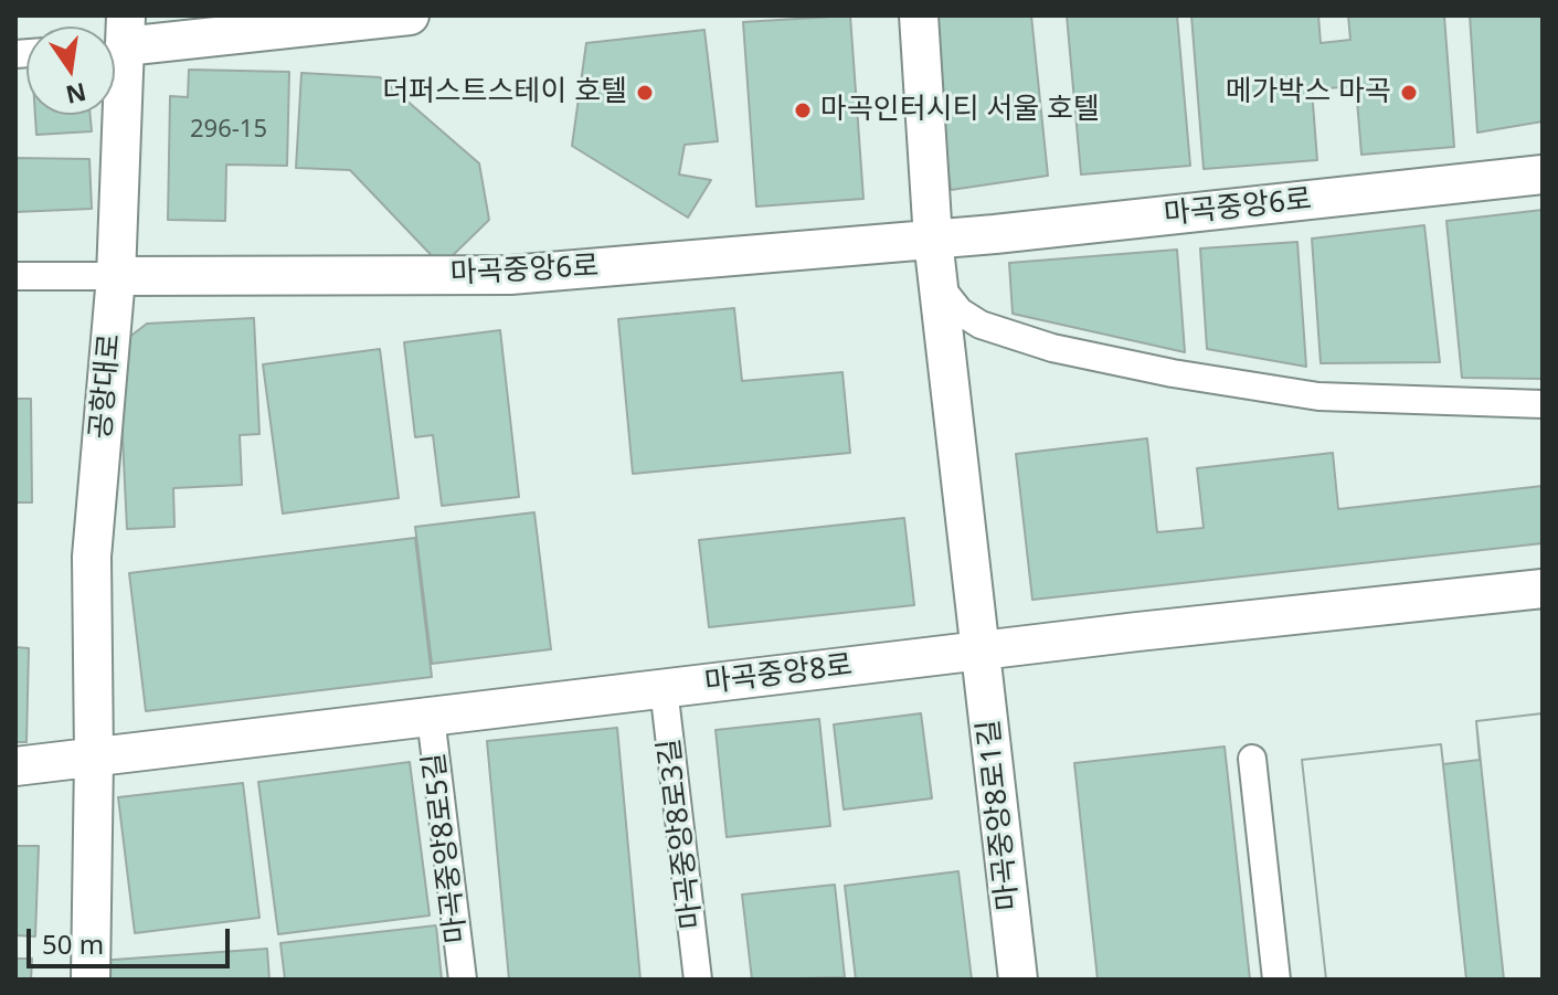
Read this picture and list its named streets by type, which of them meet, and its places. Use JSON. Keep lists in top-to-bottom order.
{
  "streets": {
    "street": [
      "마곡중앙6로",
      "공항대로",
      "마곡중앙8로",
      "마곡중앙8로1길",
      "마곡중앙8로3길",
      "마곡중앙8로5길"
    ]
  },
  "crossings": [
    ["마곡중앙6로", "공항대로"],
    ["공항대로", "마곡중앙8로"],
    ["마곡중앙8로", "마곡중앙8로1길"],
    ["마곡중앙8로", "마곡중앙8로3길"],
    ["마곡중앙8로", "마곡중앙8로5길"]
  ],
  "places": ["더퍼스트스테이 호텔", "메가박스 마곡", "마곡인터시티 서울 호텔"],
  "house_numbers": ["296-15"],
  "scale_bar": "50 m",
  "north": "bottom"
}
